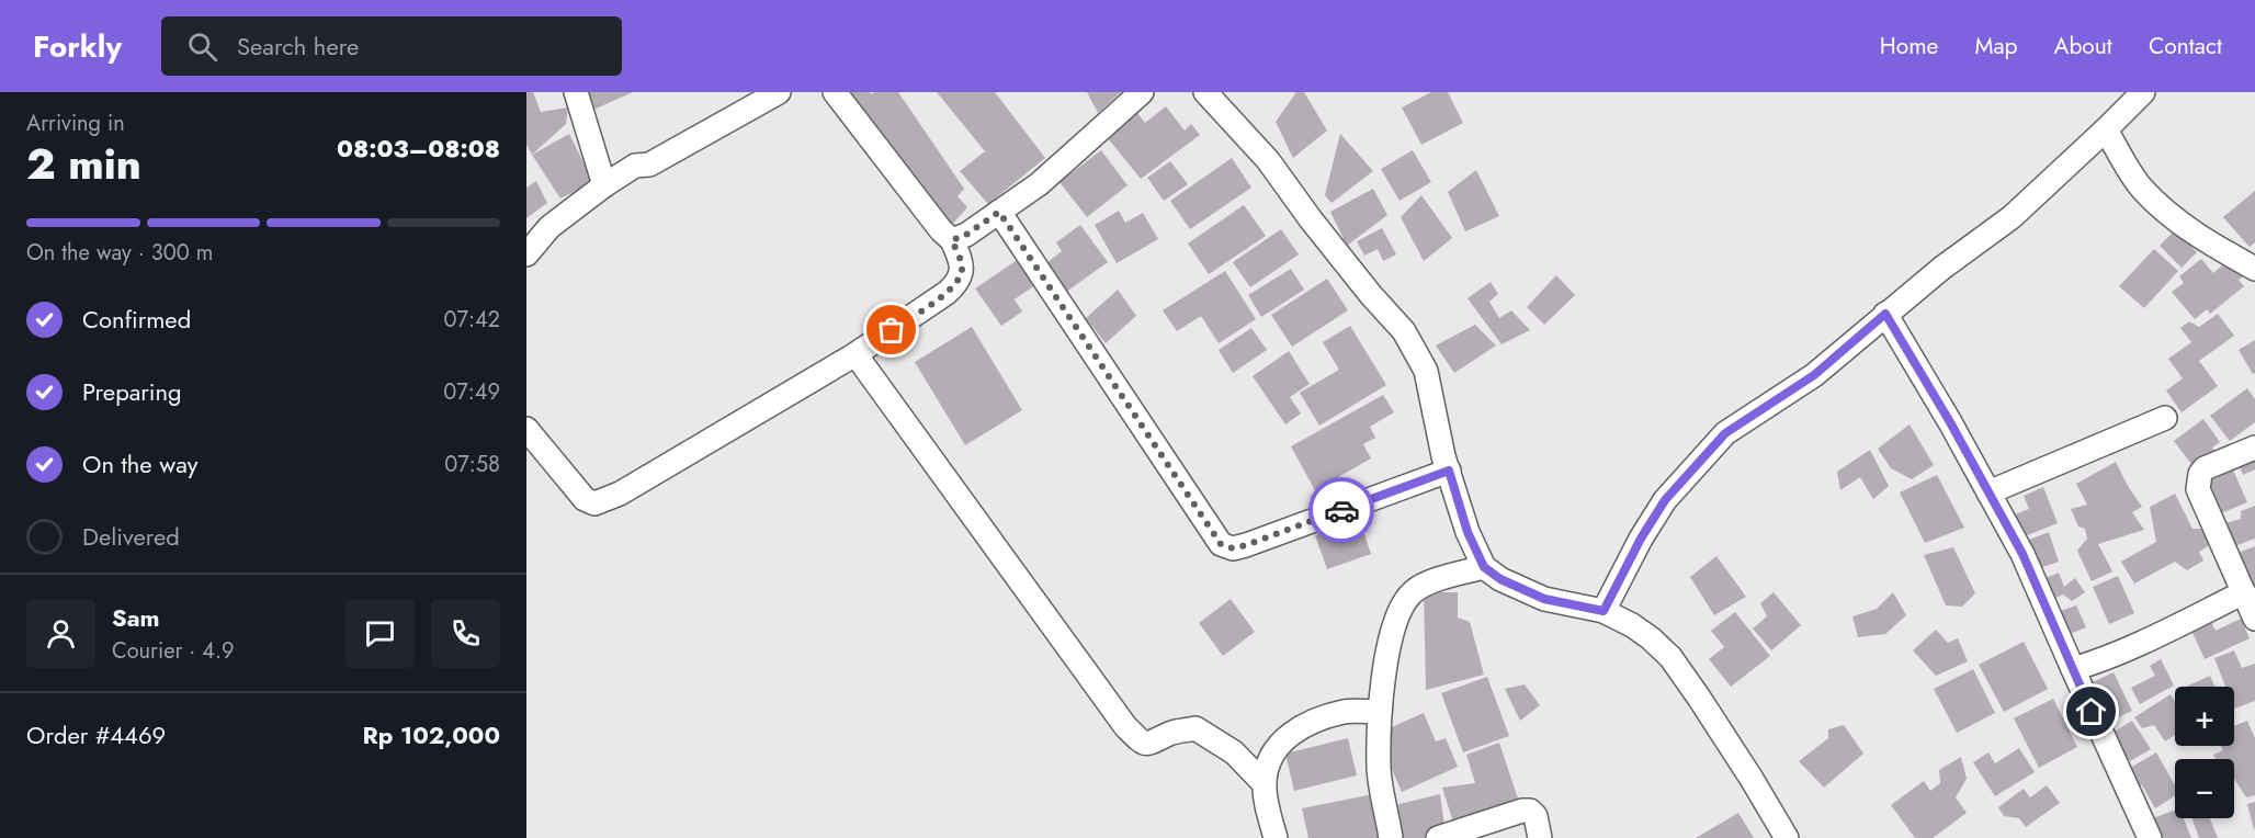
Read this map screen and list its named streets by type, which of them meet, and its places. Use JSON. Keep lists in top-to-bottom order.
{
  "page": {
    "header": "Forkly",
    "search": "Search here",
    "nav": [
      "Home",
      "Map",
      "About",
      "Contact"
    ],
    "heading": ["2 min", "Arriving in", "08:03–08:08"],
    "panel": [
      "Sam",
      "Courier · 4.9",
      "Order #4469",
      "Rp 102,000"
    ],
    "bar": "On the way · 300 m",
    "list": [
      ["Confirmed", "07:42"],
      ["Preparing", "07:49"],
      ["On the way", "07:58"],
      "Delivered"
    ],
    "map_buttons": ["+", "−"]
  }
}
